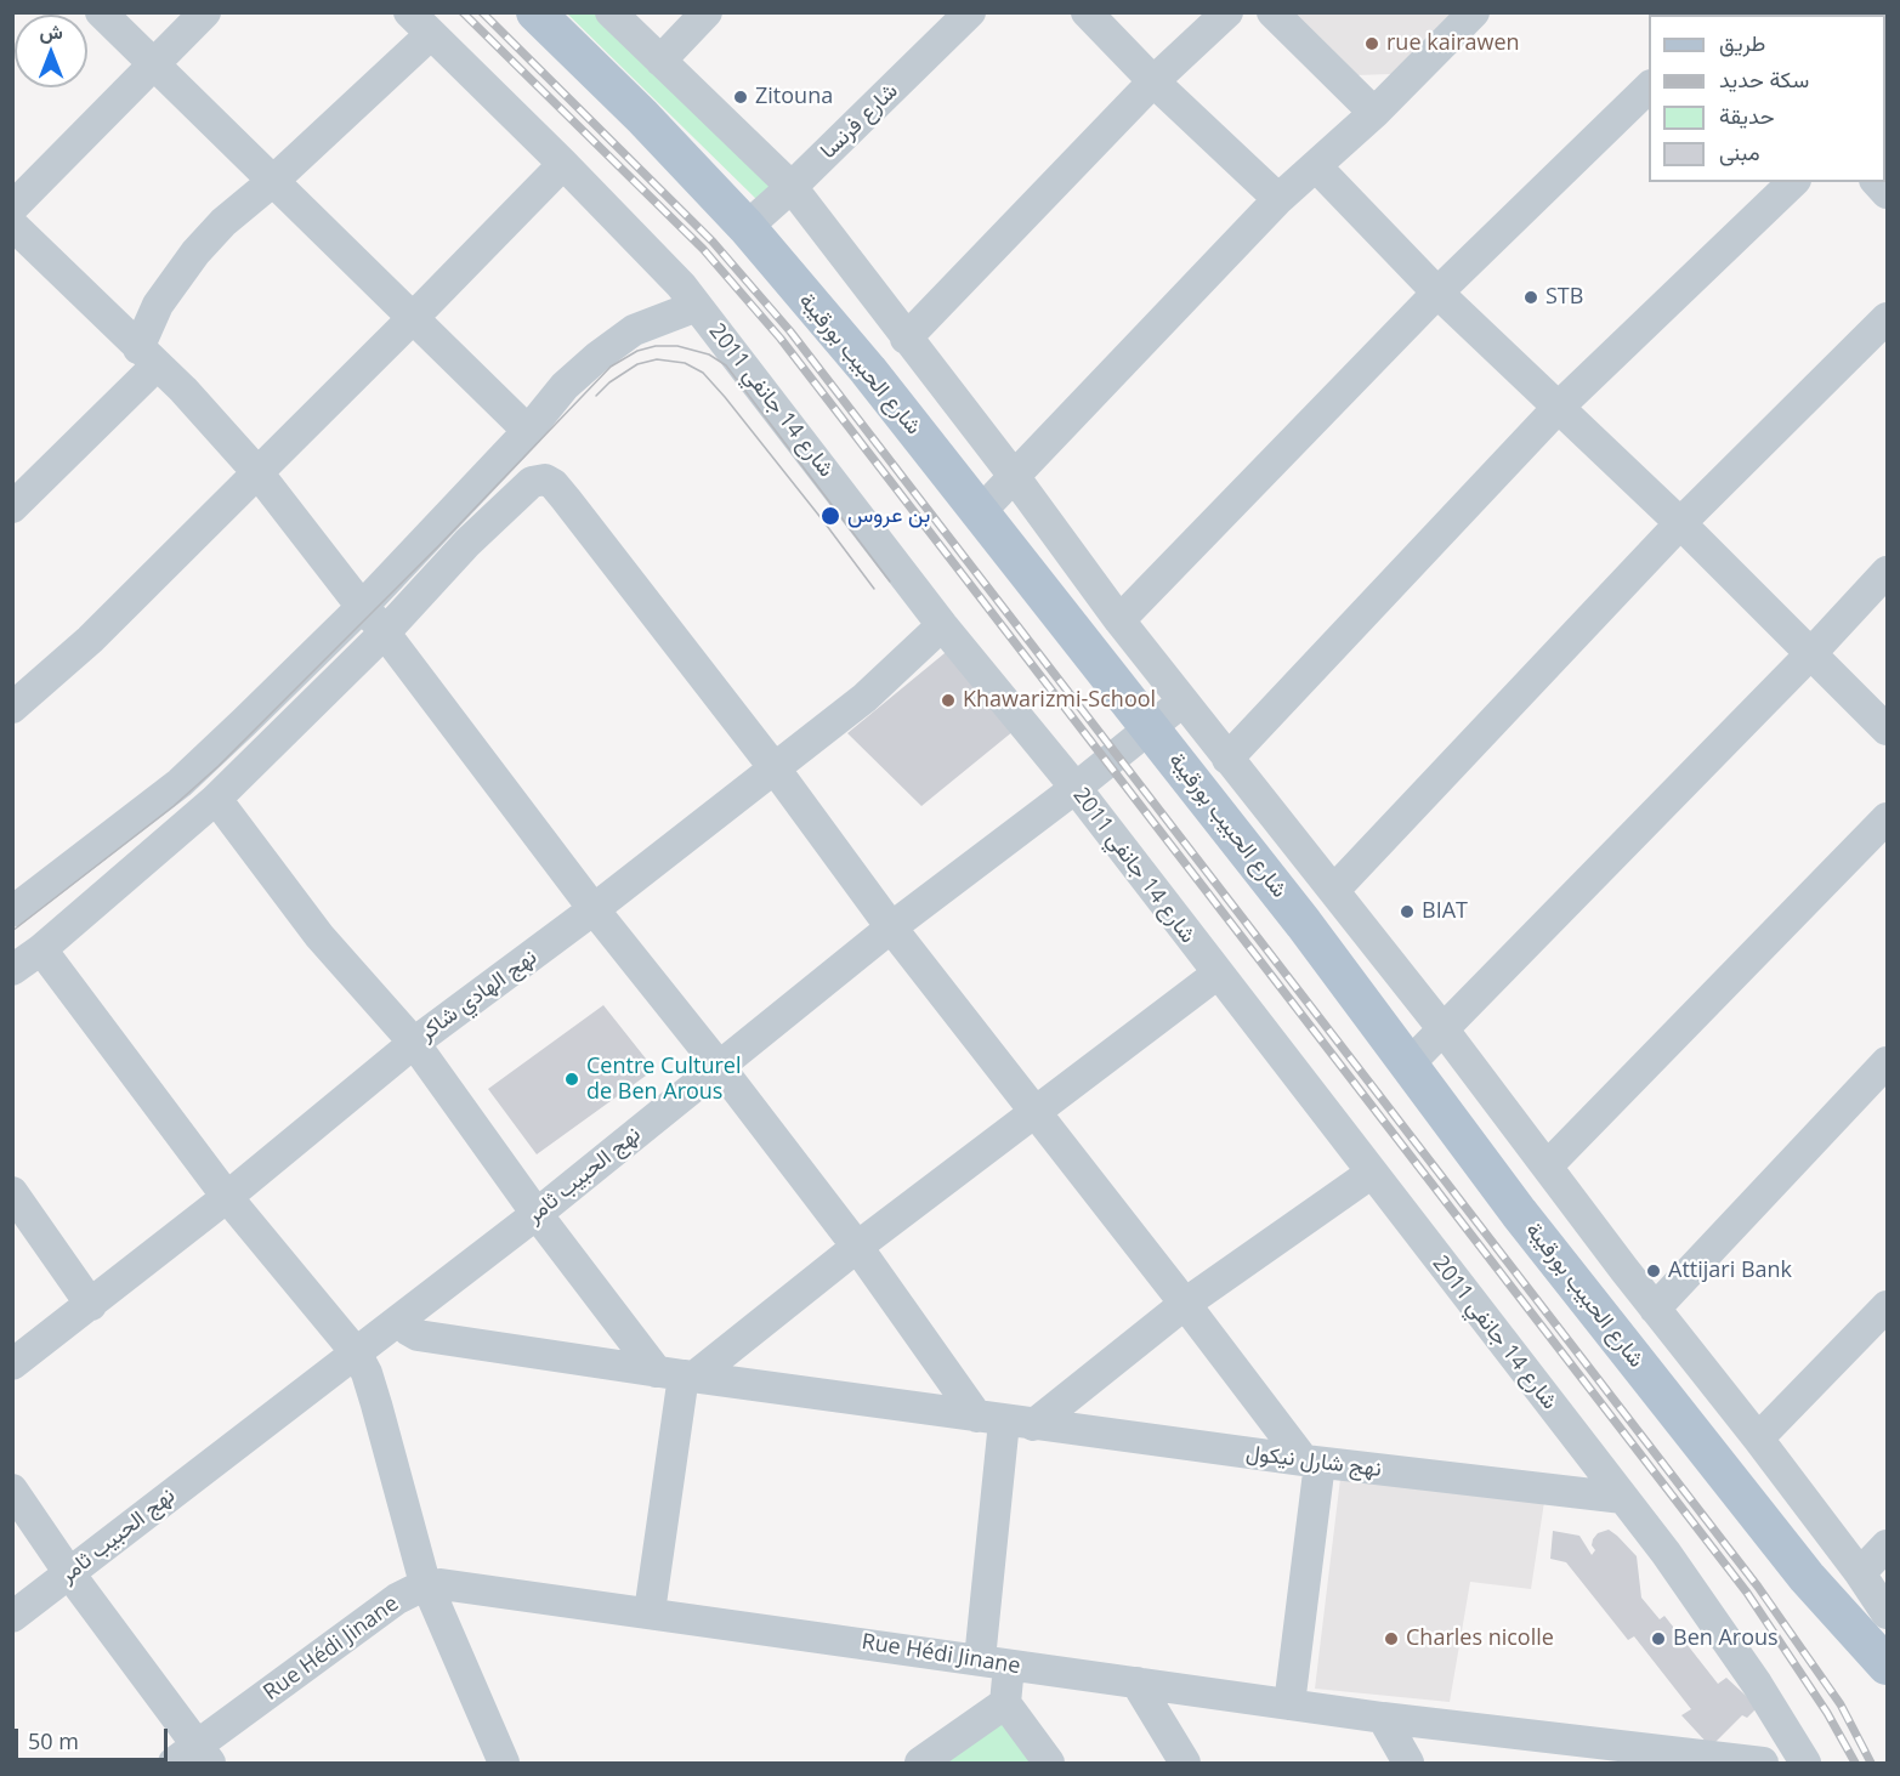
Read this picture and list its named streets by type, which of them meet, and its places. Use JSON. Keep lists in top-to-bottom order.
{
  "streets": {
    "main road": ["شارع الحبيب بورقيبة"],
    "street": [
      "شارع فرنسا",
      "شارع 14 جانفي 2011",
      "نهج الهادي شاكر",
      "نهج الحبيب ثامر",
      "نهج شارل نيكول",
      "Rue Hédi Jinane"
    ]
  },
  "crossings": [
    ["شارع فرنسا", "شارع الحبيب بورقيبة"],
    ["شارع الحبيب بورقيبة", "نهج الحبيب ثامر"],
    ["شارع 14 جانفي 2011", "نهج الهادي شاكر"],
    ["شارع 14 جانفي 2011", "نهج الحبيب ثامر"],
    ["شارع 14 جانفي 2011", "نهج شارل نيكول"],
    ["نهج الحبيب ثامر", "نهج شارل نيكول"]
  ],
  "places": [
    "rue kairawen",
    "Zitouna",
    "STB",
    "بن عروس",
    "Khawarizmi-School",
    "BIAT",
    "Centre Culturel de Ben Arous",
    "Attijari Bank",
    "Charles nicolle",
    "Ben Arous"
  ],
  "legend": [
    "طريق",
    "سكة حديد",
    "حديقة",
    "مبنى"
  ],
  "scale_bar": "50 m",
  "north": "top"
}
